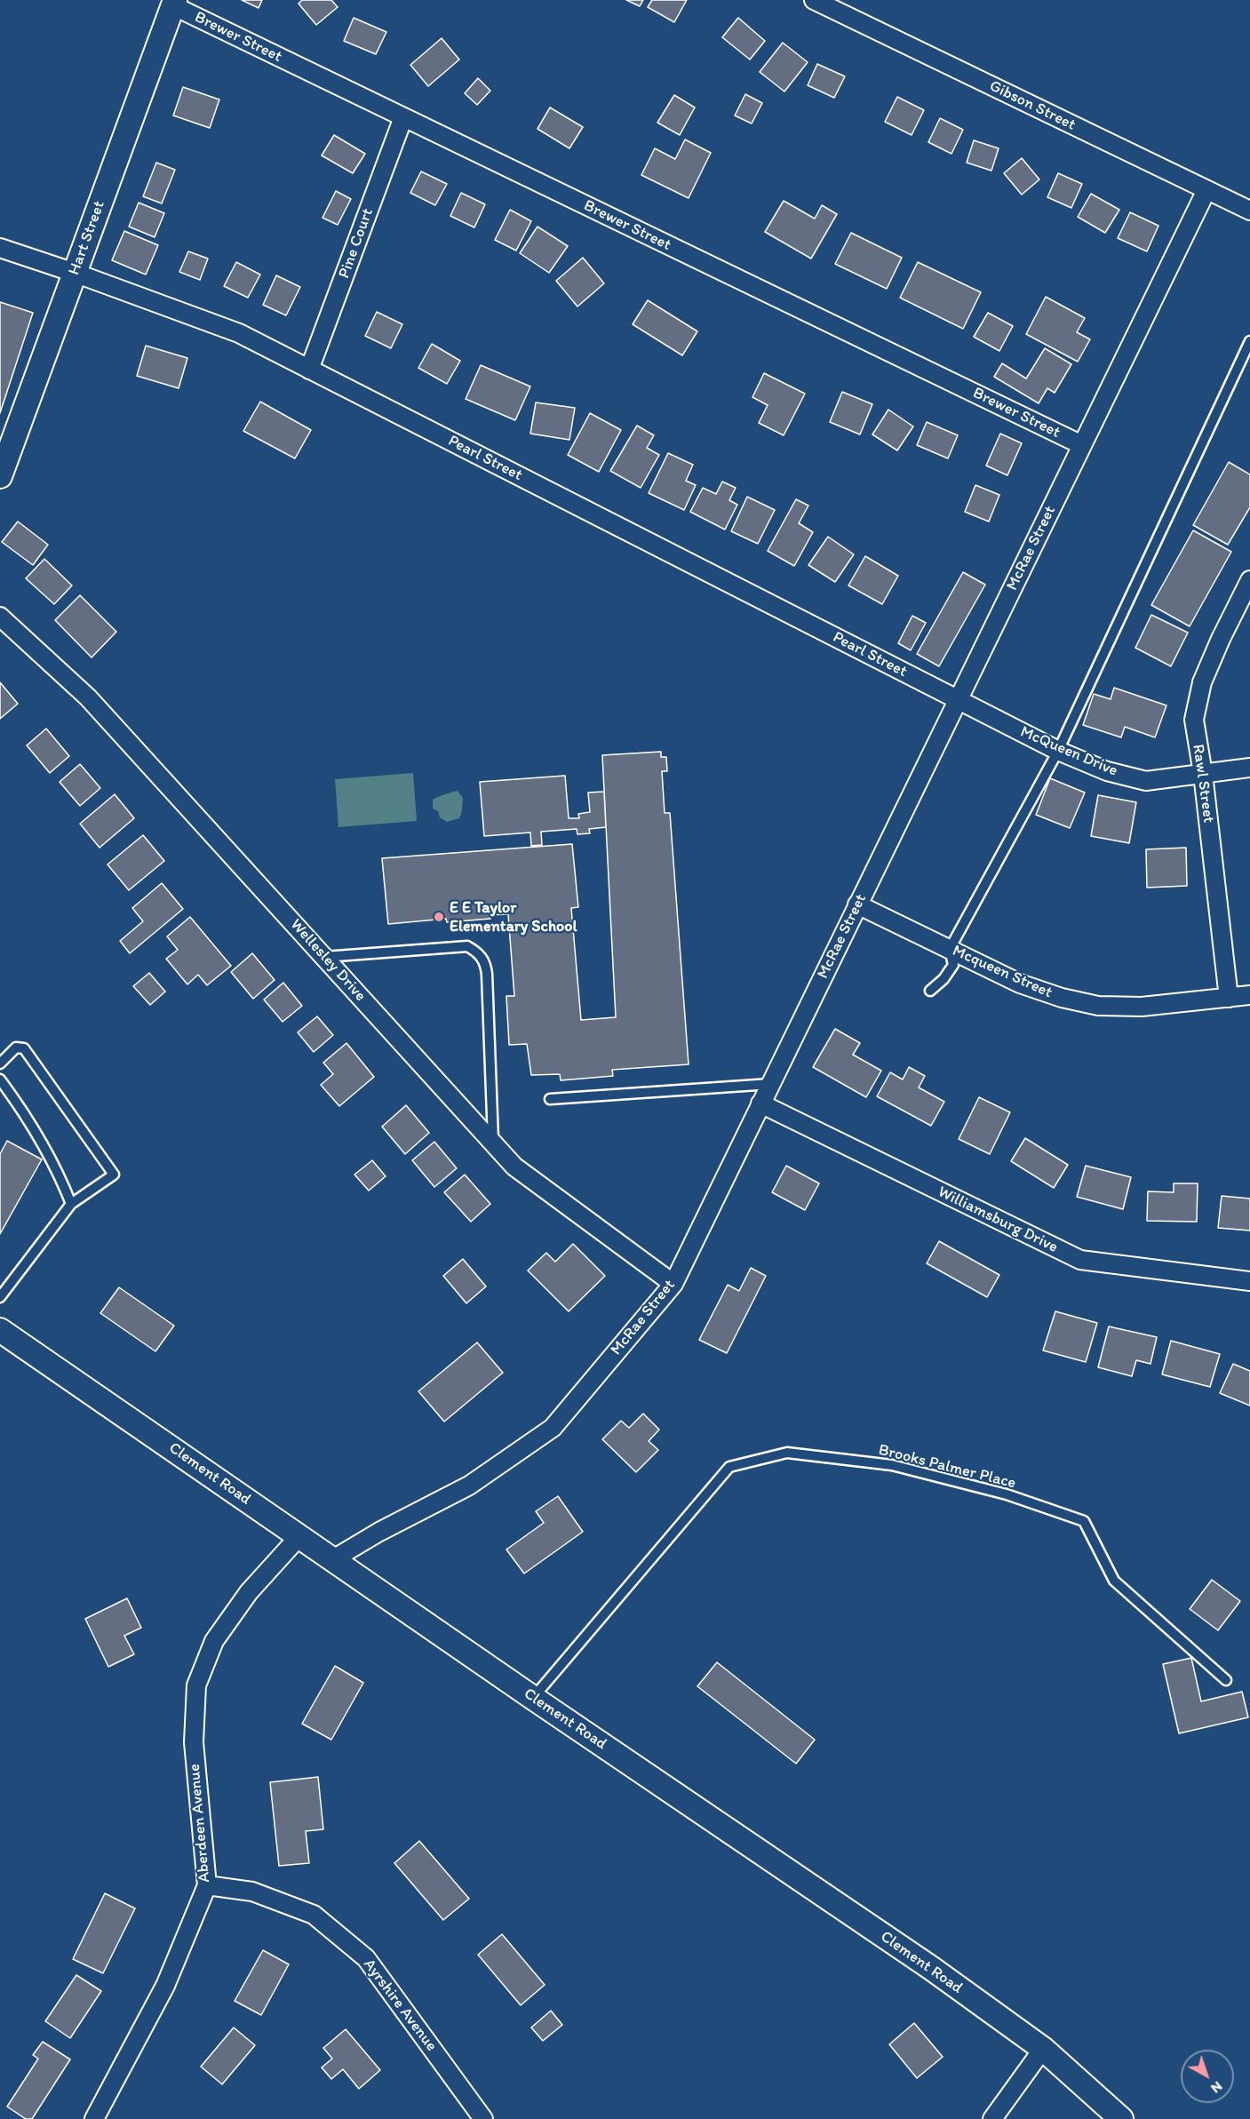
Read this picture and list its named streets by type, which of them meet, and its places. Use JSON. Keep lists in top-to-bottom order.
{
  "streets": {
    "street": [
      "Brewer Street",
      "Gibson Street",
      "Hart Street",
      "Pine Court",
      "Pearl Street",
      "McRae Street",
      "McQueen Drive",
      "Rawl Street",
      "Wellesley Drive",
      "Mcqueen Street",
      "Williamsburg Drive",
      "Clement Road",
      "Aberdeen Avenue",
      "Ayrshire Avenue"
    ],
    "lane": ["Brooks Palmer Place"]
  },
  "crossings": [
    ["Brewer Street", "Hart Street"],
    ["Brewer Street", "Pine Court"],
    ["Brewer Street", "McRae Street"],
    ["Gibson Street", "McRae Street"],
    ["Hart Street", "Pearl Street"],
    ["Pine Court", "Pearl Street"],
    ["Pearl Street", "McRae Street"],
    ["Pearl Street", "McQueen Drive"],
    ["McRae Street", "McQueen Drive"],
    ["McRae Street", "Wellesley Drive"],
    ["McRae Street", "Mcqueen Street"],
    ["McRae Street", "Williamsburg Drive"],
    ["McRae Street", "Clement Road"],
    ["McQueen Drive", "Rawl Street"],
    ["Rawl Street", "Mcqueen Street"],
    ["Brooks Palmer Place", "Clement Road"],
    ["Clement Road", "Aberdeen Avenue"],
    ["Aberdeen Avenue", "Ayrshire Avenue"]
  ],
  "places": ["E E Taylor Elementary School"],
  "north": "bottom right"
}
